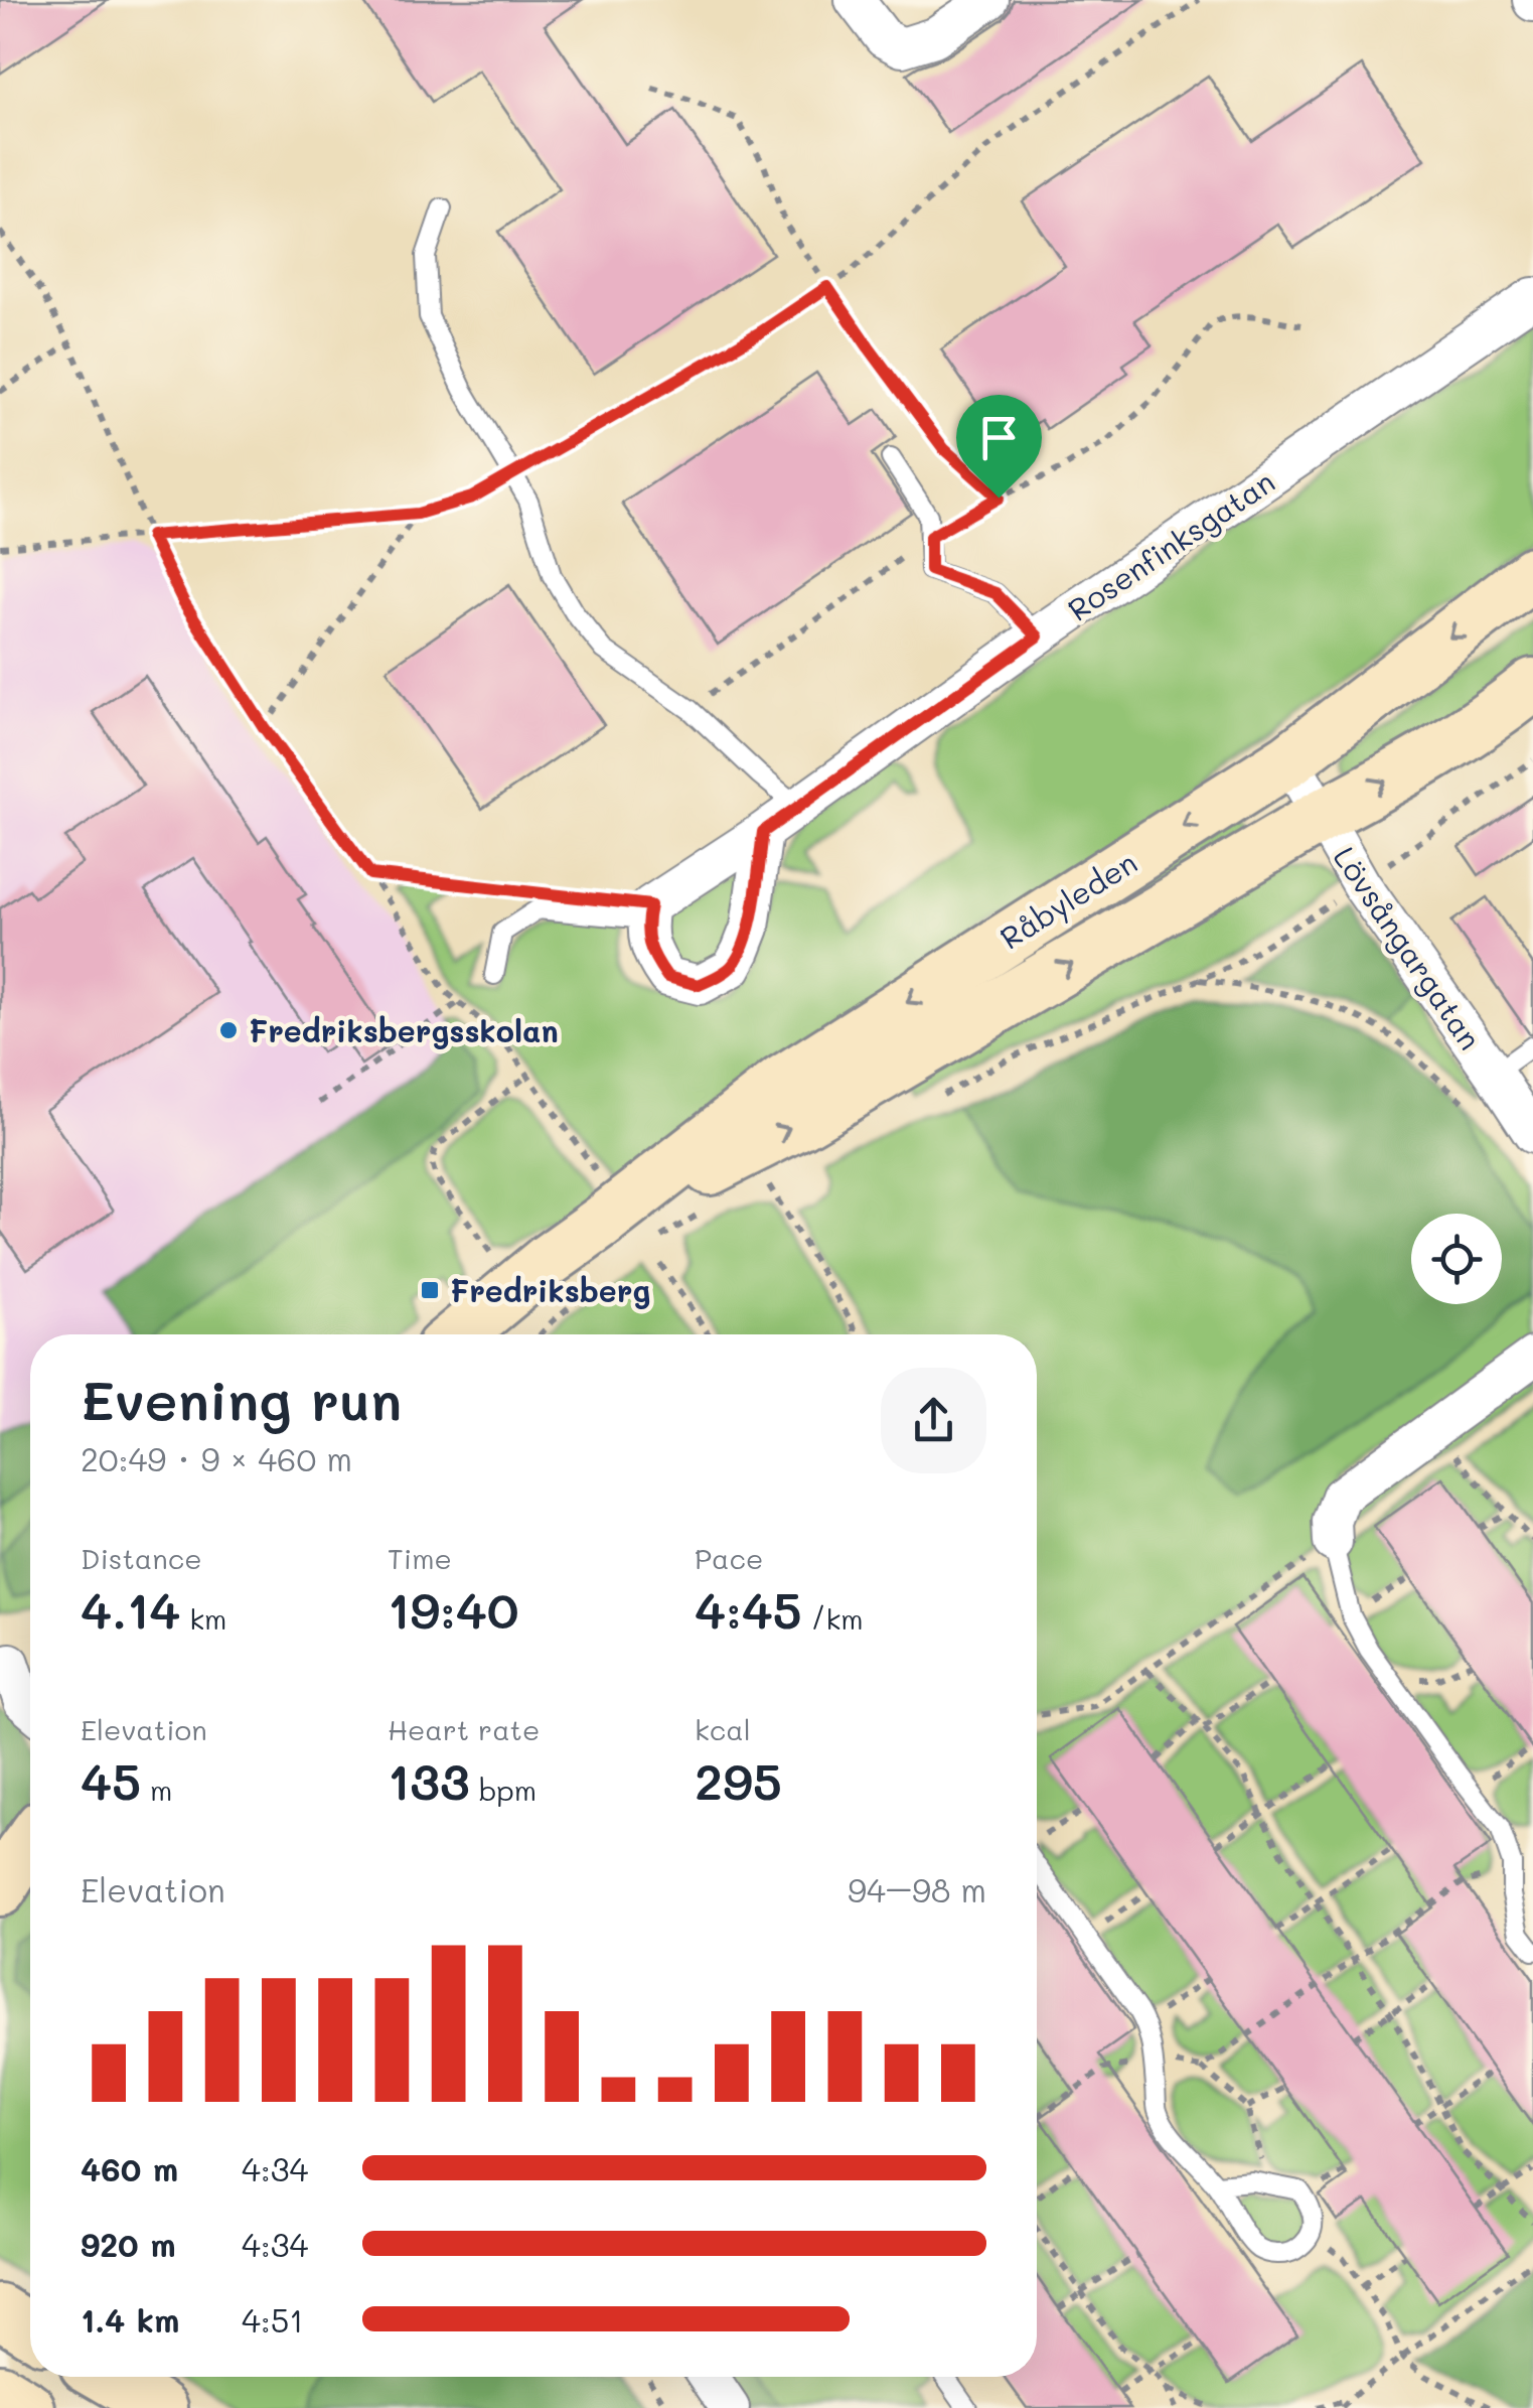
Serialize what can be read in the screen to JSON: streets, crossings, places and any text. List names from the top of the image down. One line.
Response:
{"streets":{"main road":["Råbyleden"],"street":["Rosenfinksgatan","Lövsångargatan"]},"crossings":[["Råbyleden","Lövsångargatan"]],"places":{"other":["Fredriksbergsskolan"],"transit":["Fredriksberg"]},"page":{"heading":["Evening run","20:49 · 9 × 460 m"],"stats":[["Distance","4.14 km"],["Time","19:40"],["Pace","4:45 /km"],["Elevation","45 m"],["Heart rate","133 bpm"],["kcal","295"]],"chart":["Elevation","94–98 m"],"list":[{"name":"460 m","note":"4:34"},{"name":"920 m","note":"4:34"},{"name":"1.4 km","note":"4:51"}]}}
